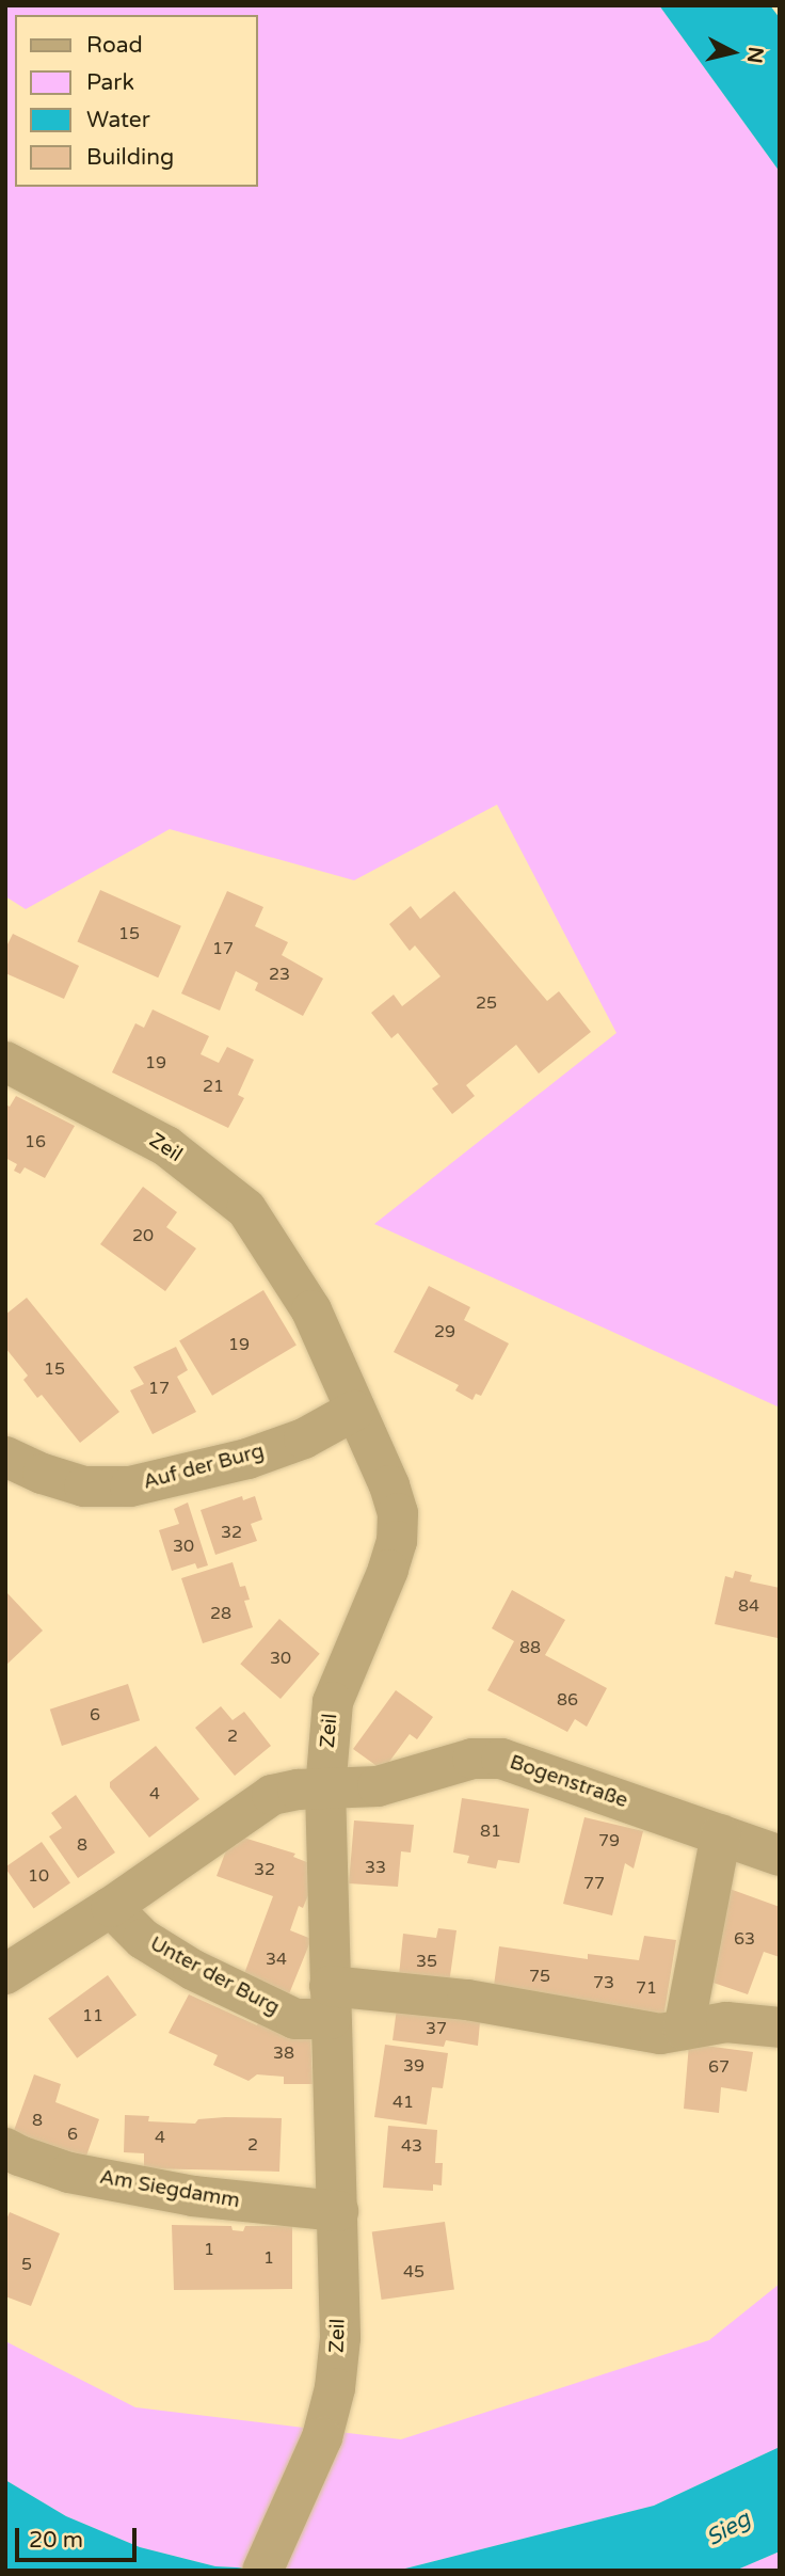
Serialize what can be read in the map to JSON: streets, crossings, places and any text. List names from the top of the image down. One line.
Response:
{"streets":{"street":["Zeil","Auf der Burg","Bogenstraße","Unter der Burg","Am Siegdamm"]},"crossings":[["Zeil","Auf der Burg"],["Zeil","Bogenstraße"],["Zeil","Unter der Burg"],["Zeil","Am Siegdamm"]],"water":["Sieg"],"house_numbers":["15","17","23","25","19","21","16","20","29","19","15","17","32","30","84","28","88","30","86","6","2","4","81","79","8","33","32","10","77","63","34","35","75","73","71","11","37","38","39","67","41","8","6","4","2","43","1","1","5","45"],"legend":["Road","Park","Water","Building"],"scale_bar":"20 m","north":"right"}
